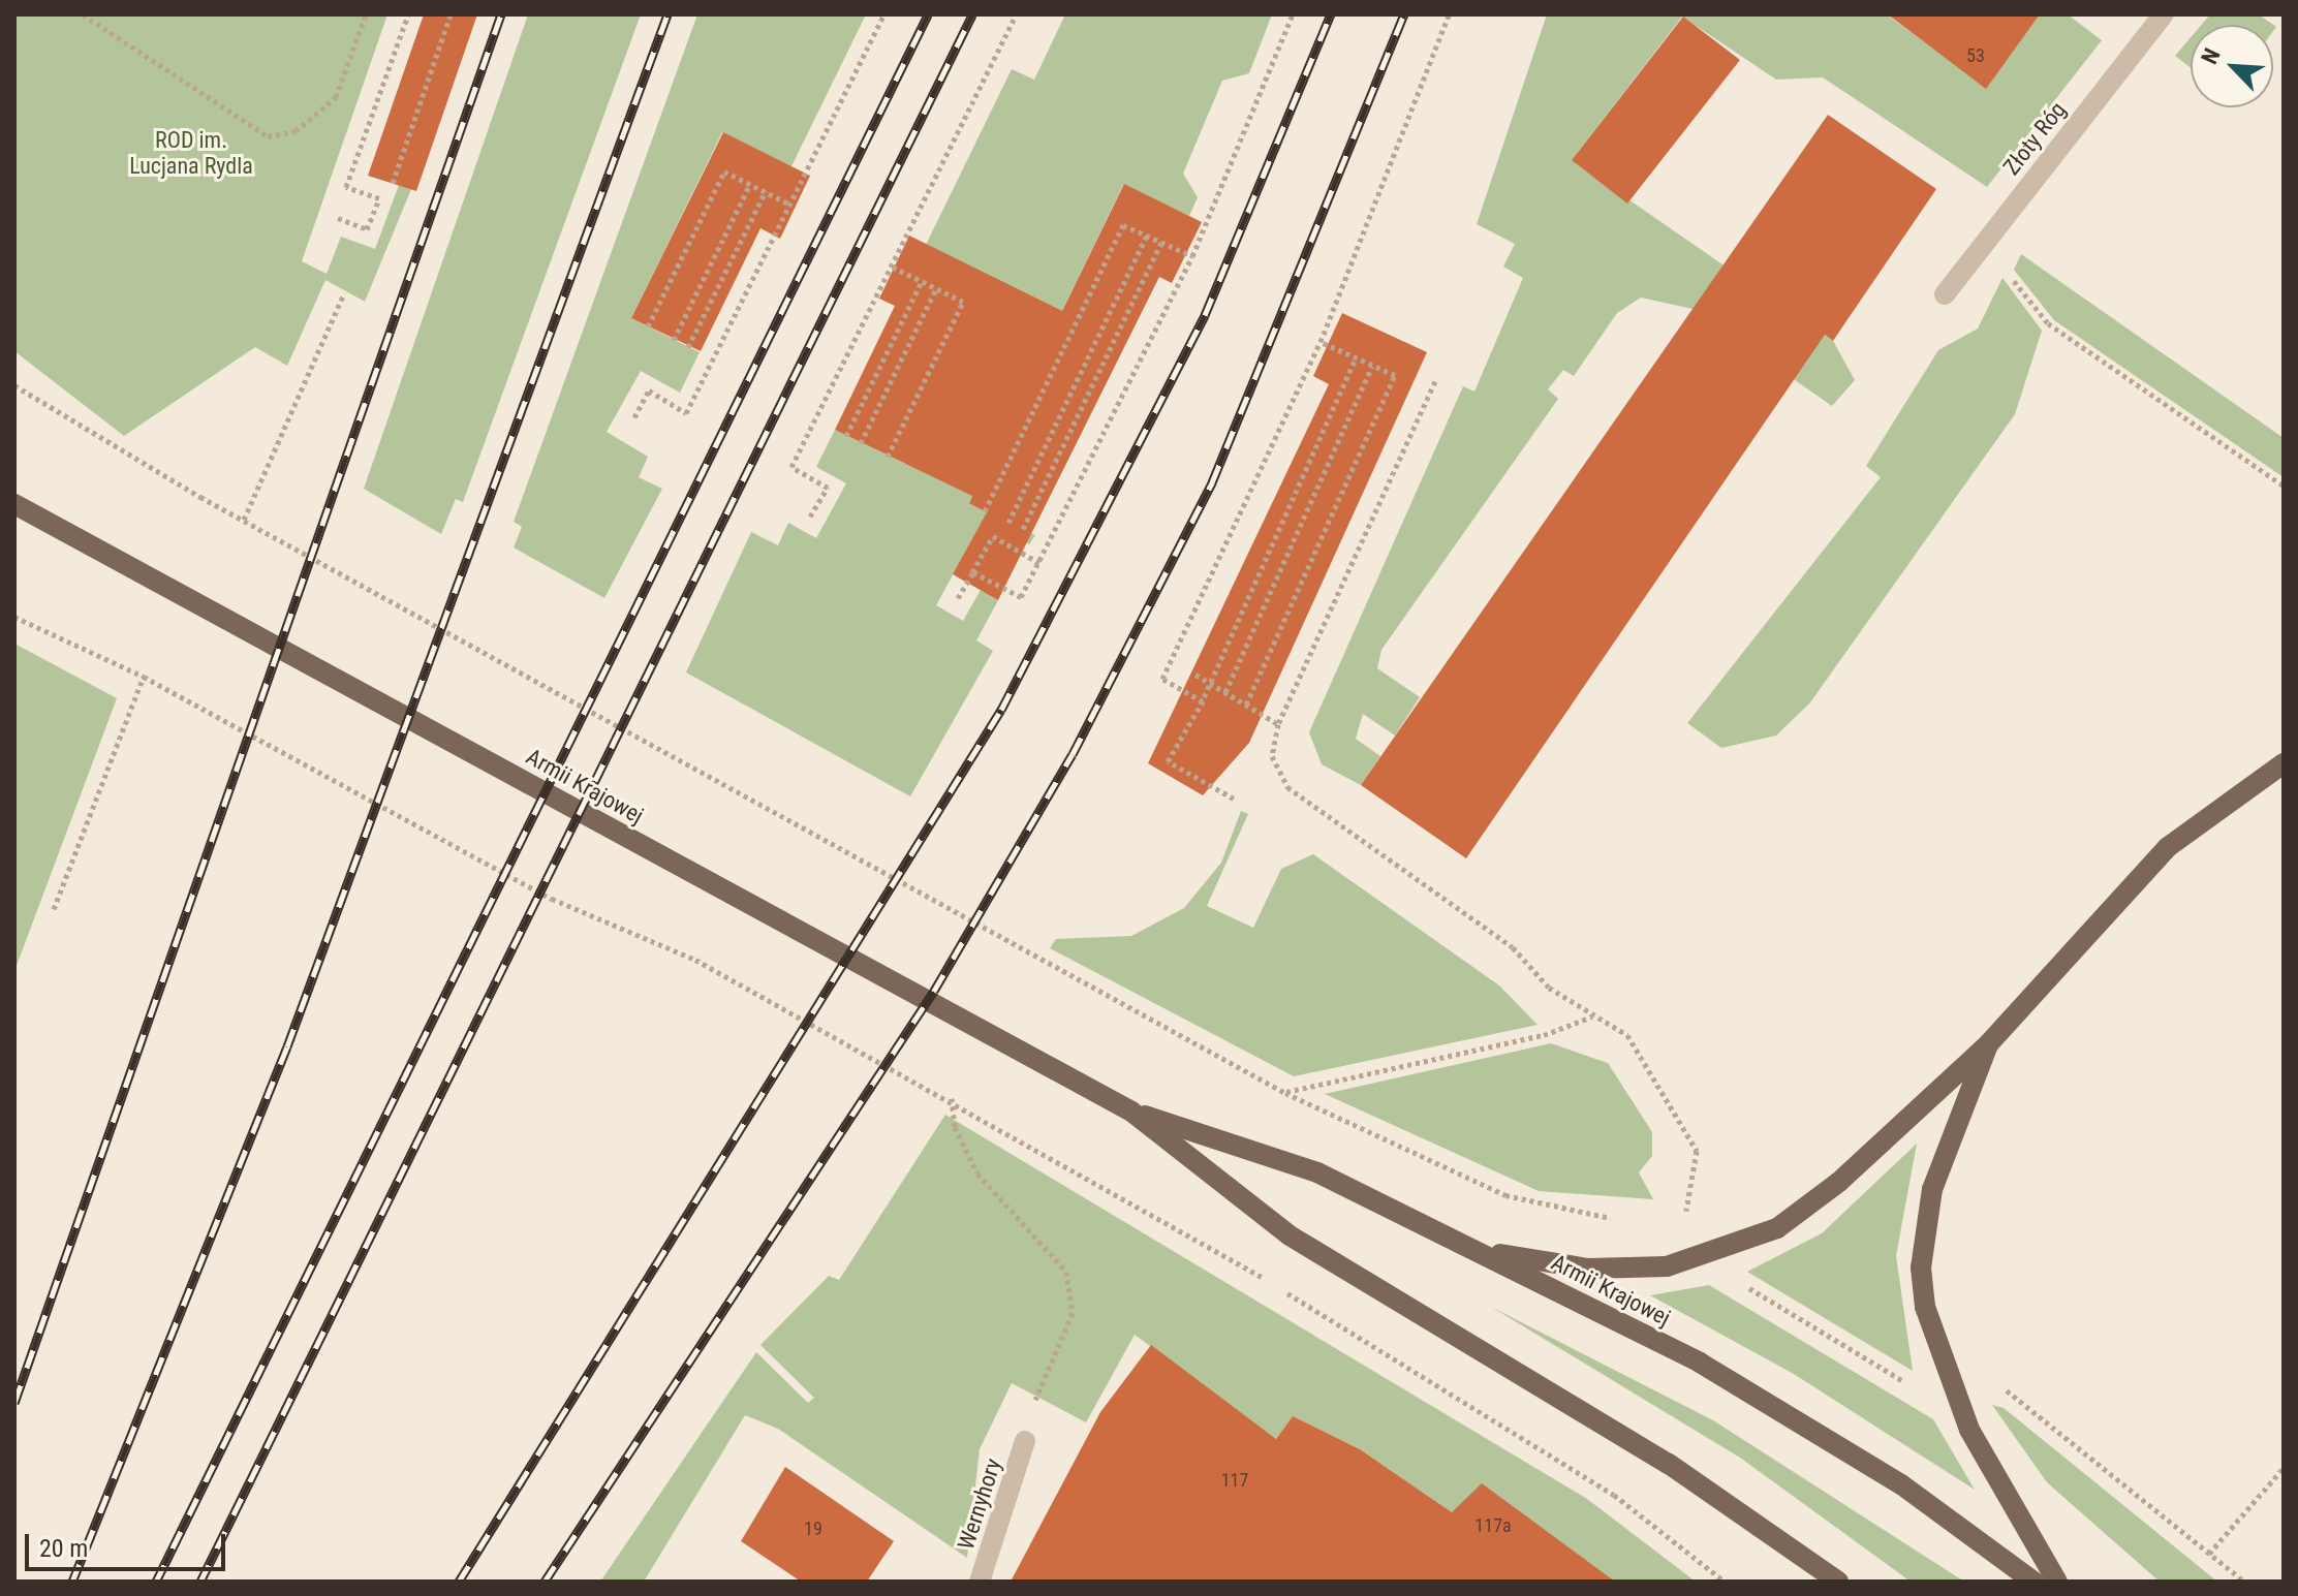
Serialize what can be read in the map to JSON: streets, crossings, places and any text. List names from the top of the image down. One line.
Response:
{"streets":{"main road":["Armii Krajowej"],"street":["Złoty Róg","Wernyhory"]},"parks":["ROD im. Lucjana Rydla"],"house_numbers":["53","117","117a","19"],"scale_bar":"20 m","north":"top left"}
